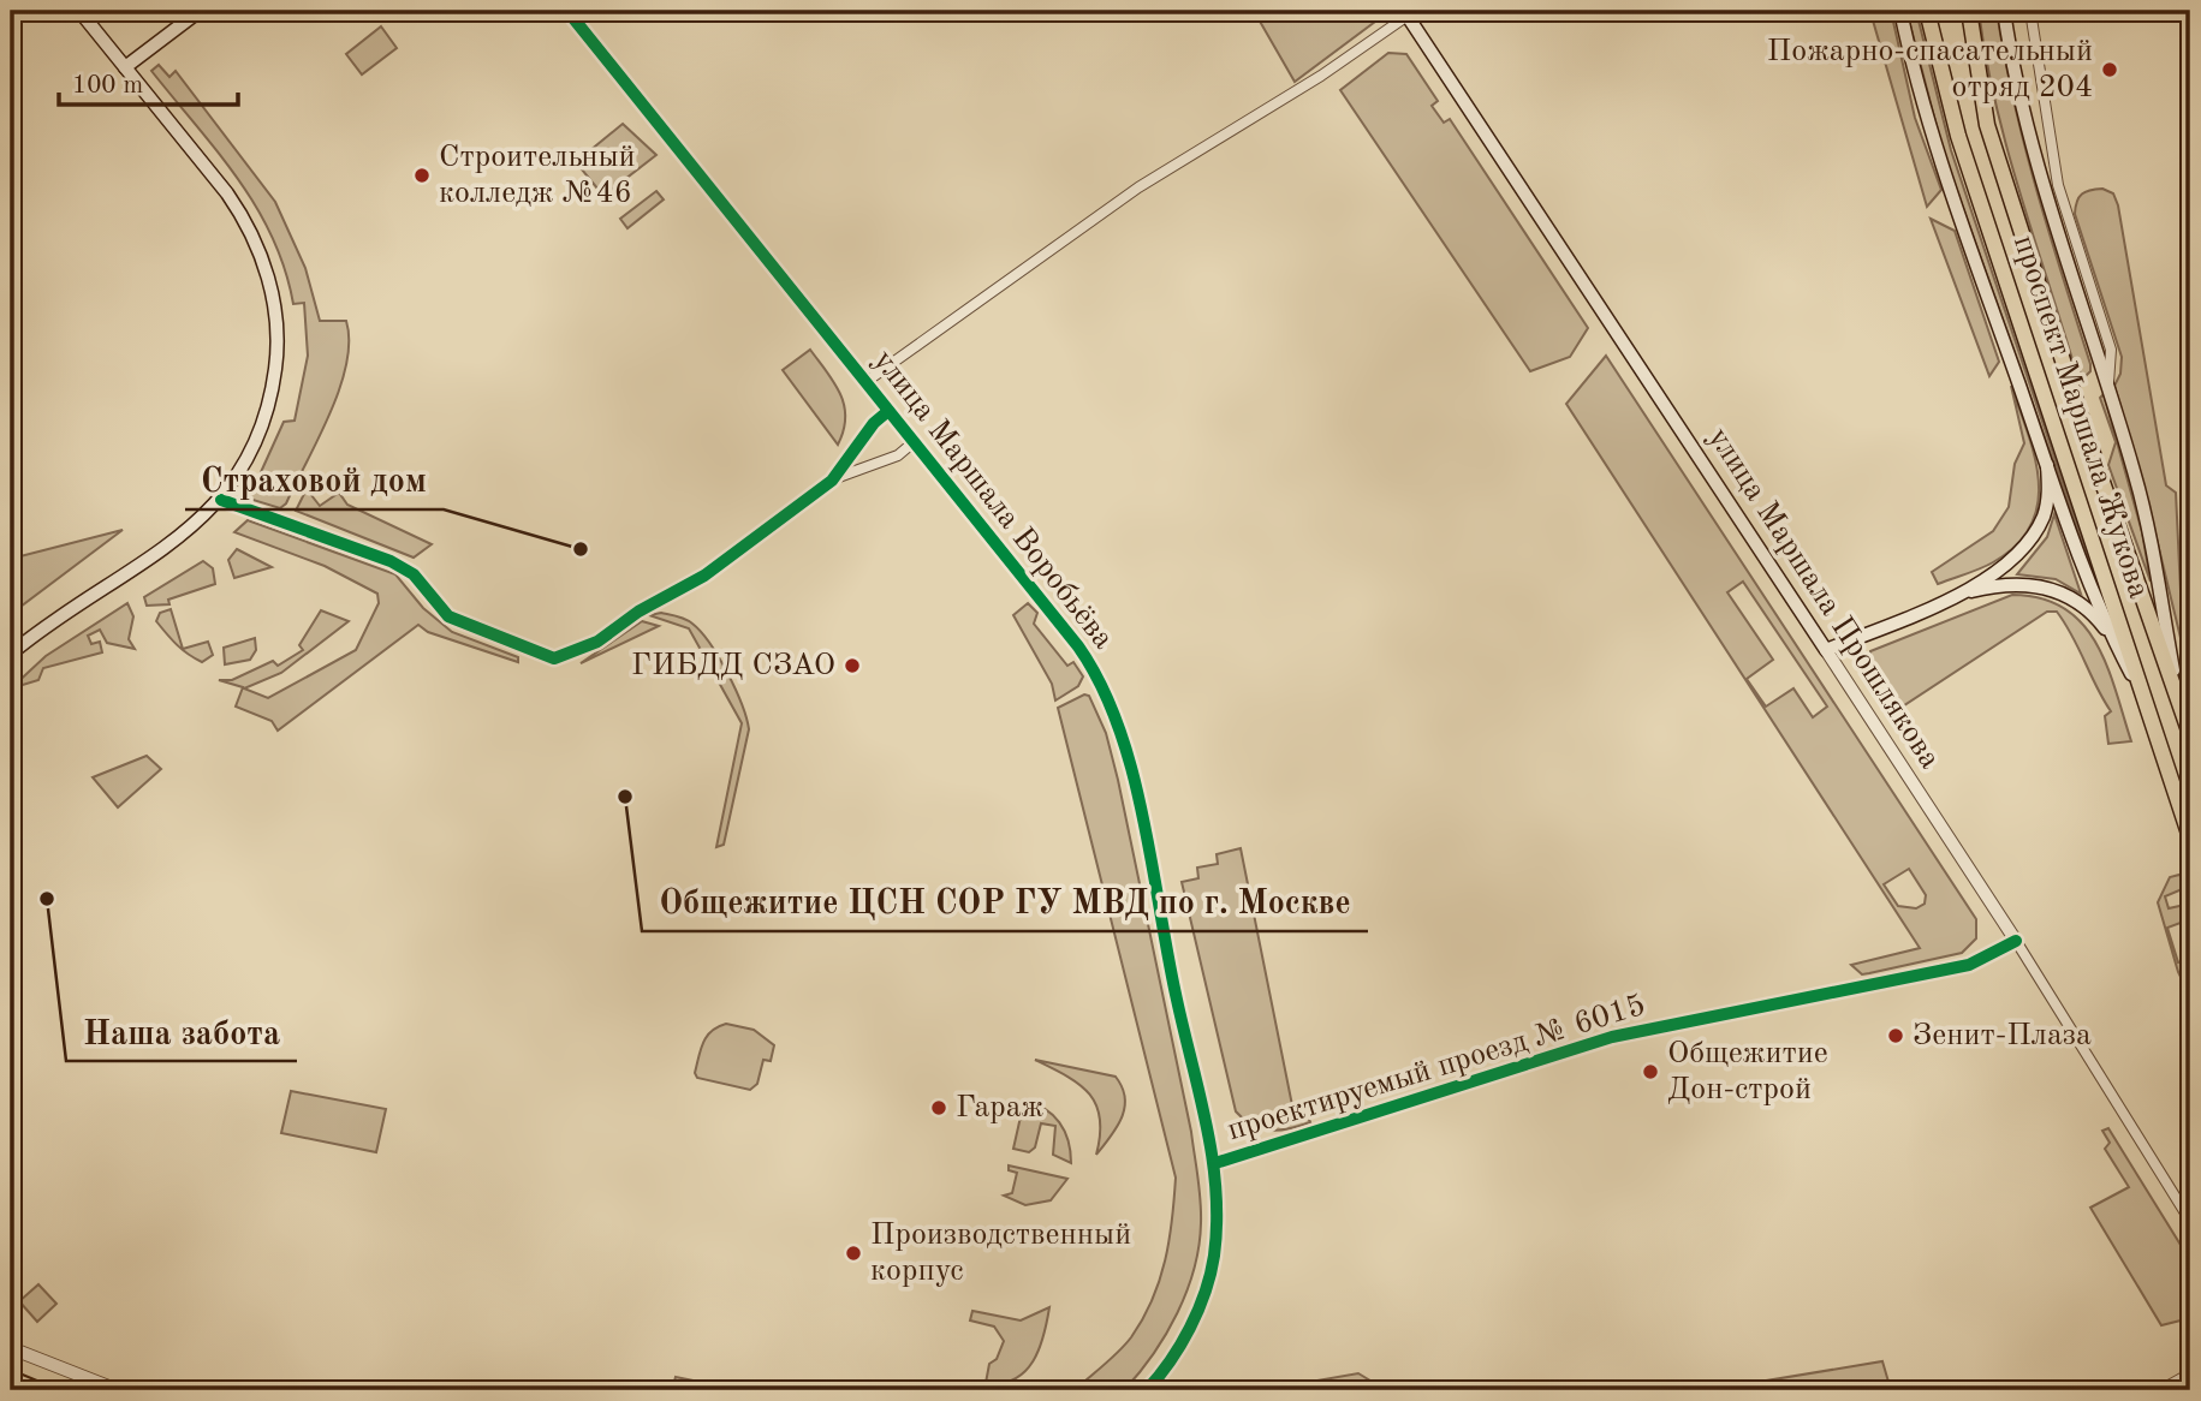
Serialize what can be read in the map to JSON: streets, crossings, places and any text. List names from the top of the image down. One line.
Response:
{"streets":{"main road":["проспект Маршала Жукова","улица Маршала Прошлякова"],"street":["улица Маршала Воробьёва","проектируемый проезд № 6015"]},"crossings":[["улица Маршала Воробьёва","проектируемый проезд № 6015"],["улица Маршала Прошлякова","проектируемый проезд № 6015"]],"places":["Пожарно-спасательный отряд 204","Строительный колледж №46","Страховой дом","ГИБДД СЗАО","Общежитие ЦСН СОР ГУ МВД по г. Москве","Наша забота","Зенит-Плаза","Общежитие Дон-строй","Гараж","Производственный корпус"],"scale_bar":"100 m"}
